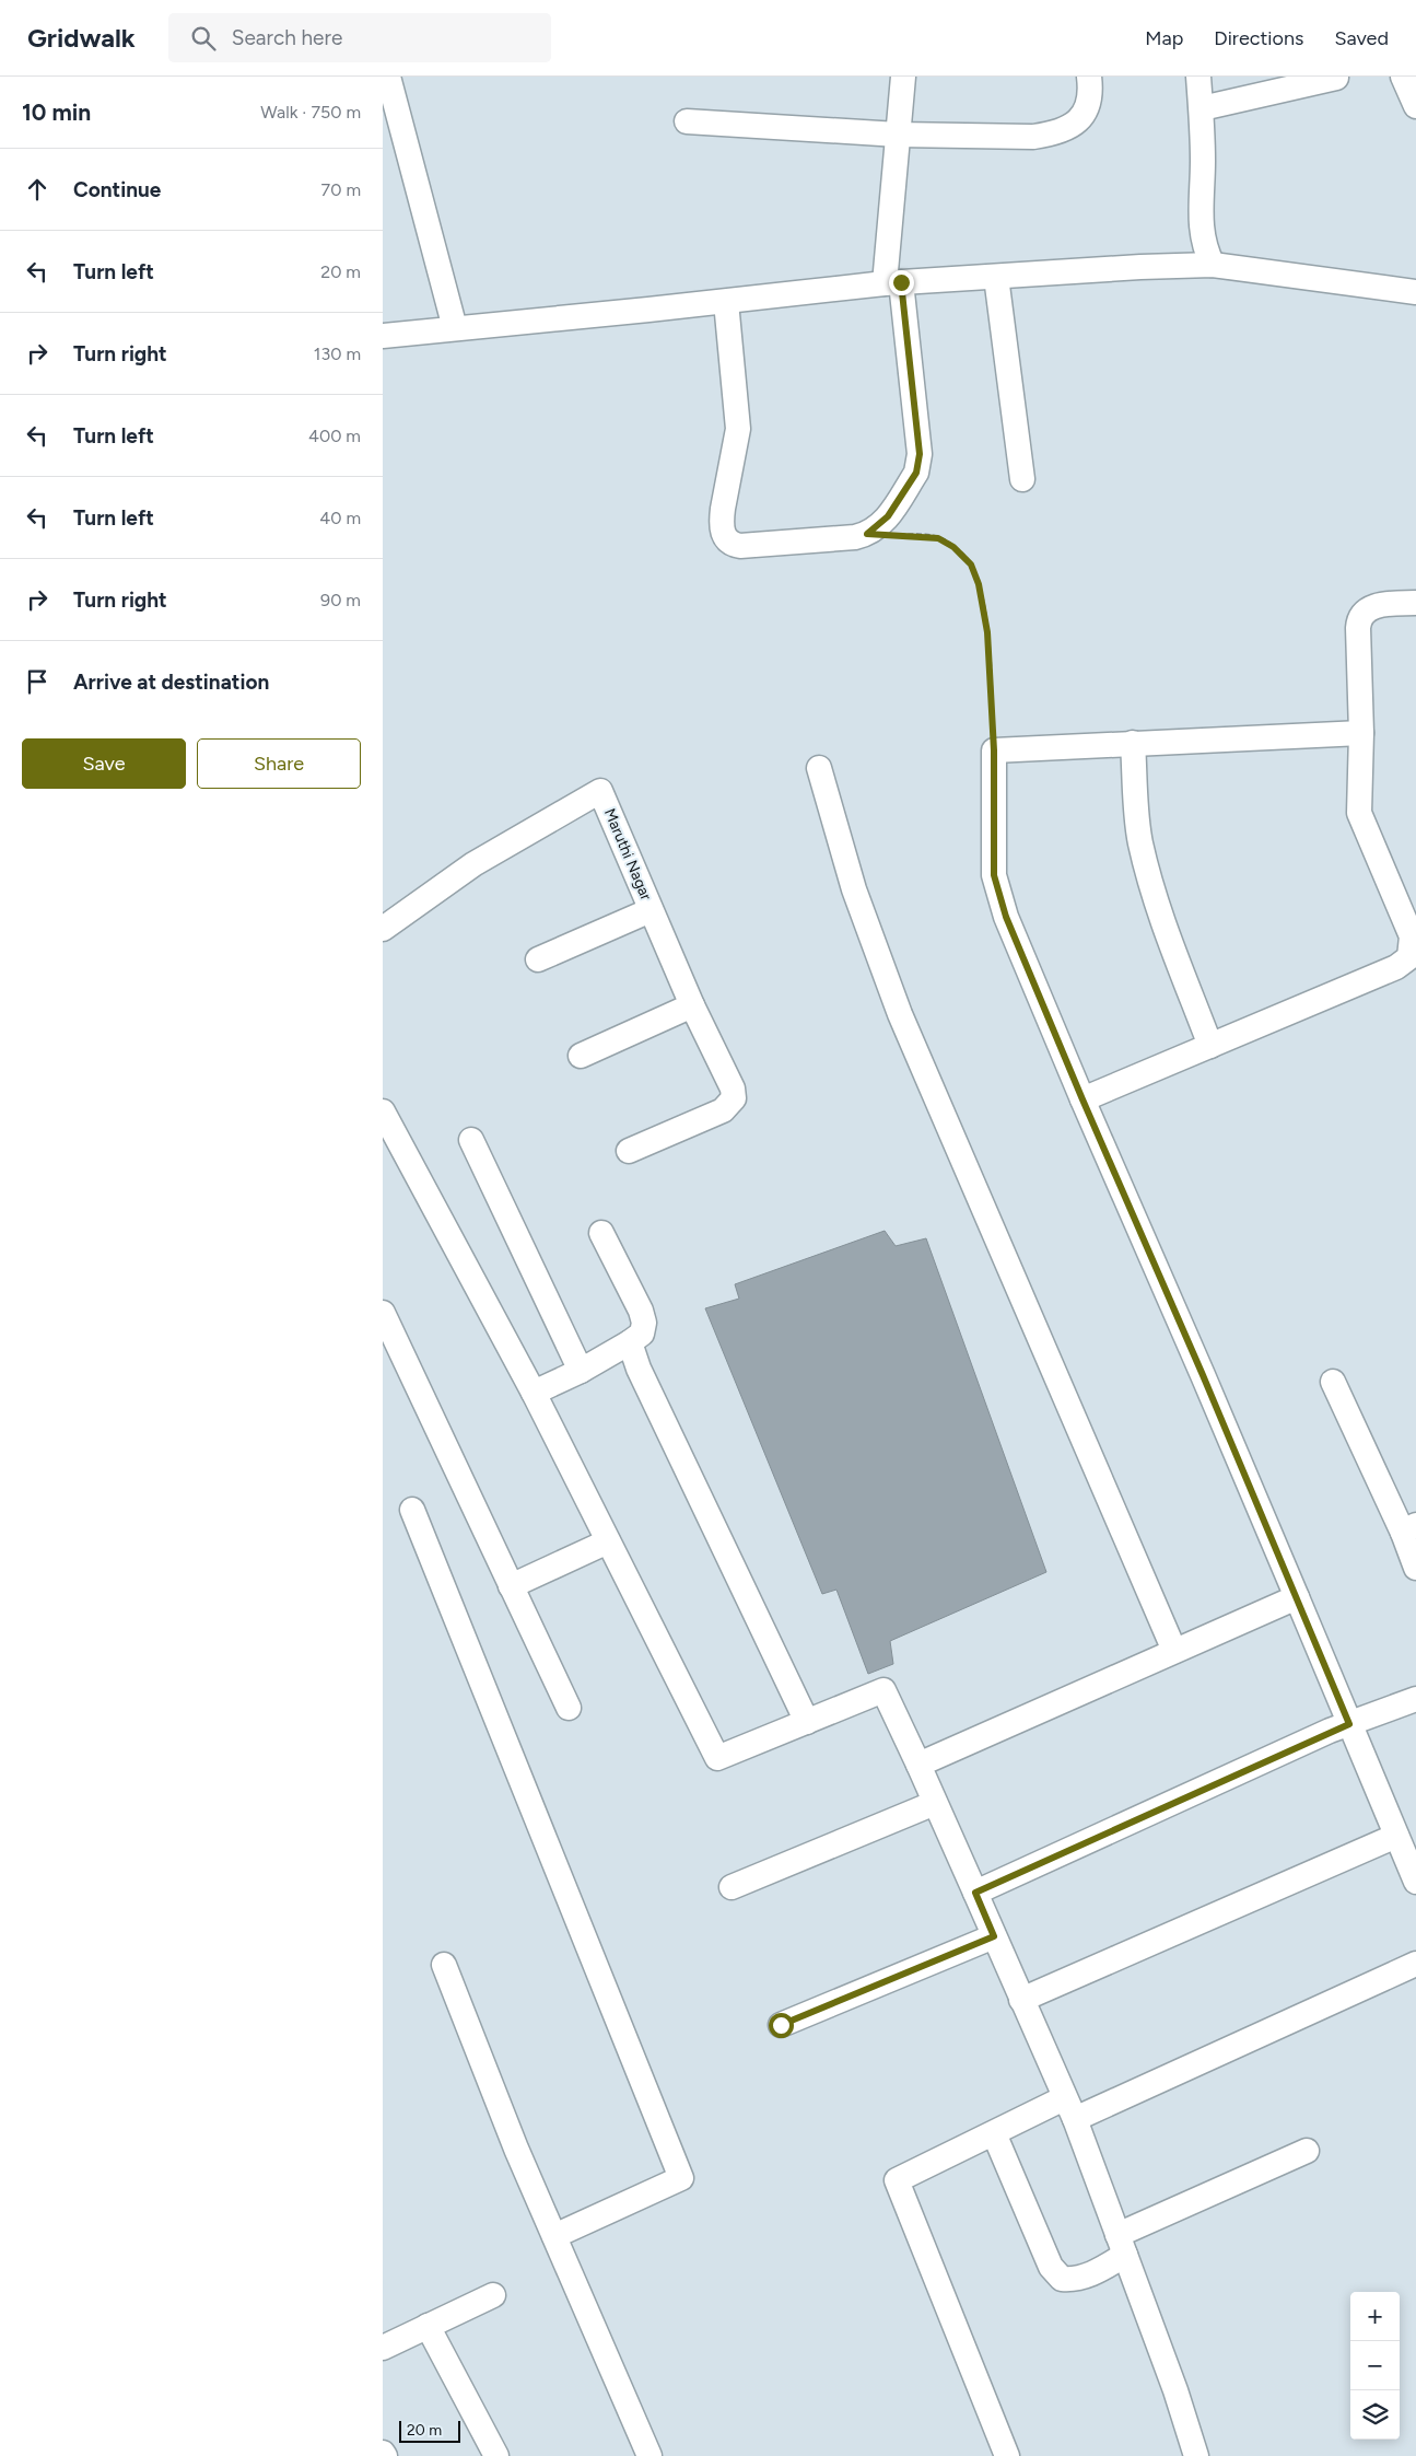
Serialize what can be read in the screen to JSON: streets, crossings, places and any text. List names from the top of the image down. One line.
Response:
{"streets":{"street":["Maruthi Nagar"]},"scale_bar":"20 m","page":{"header":"Gridwalk","search":"Search here","nav":["Map","Directions","Saved"],"heading":["10 min","Walk · 750 m"],"list":[["Continue","70 m"],["Turn left","20 m"],["Turn right","130 m"],["Turn left","400 m"],["Turn left","40 m"],["Turn right","90 m"],"Arrive at destination"],"buttons":["Save","Share"],"map_buttons":["+","−"],"scale":"20 m"}}
